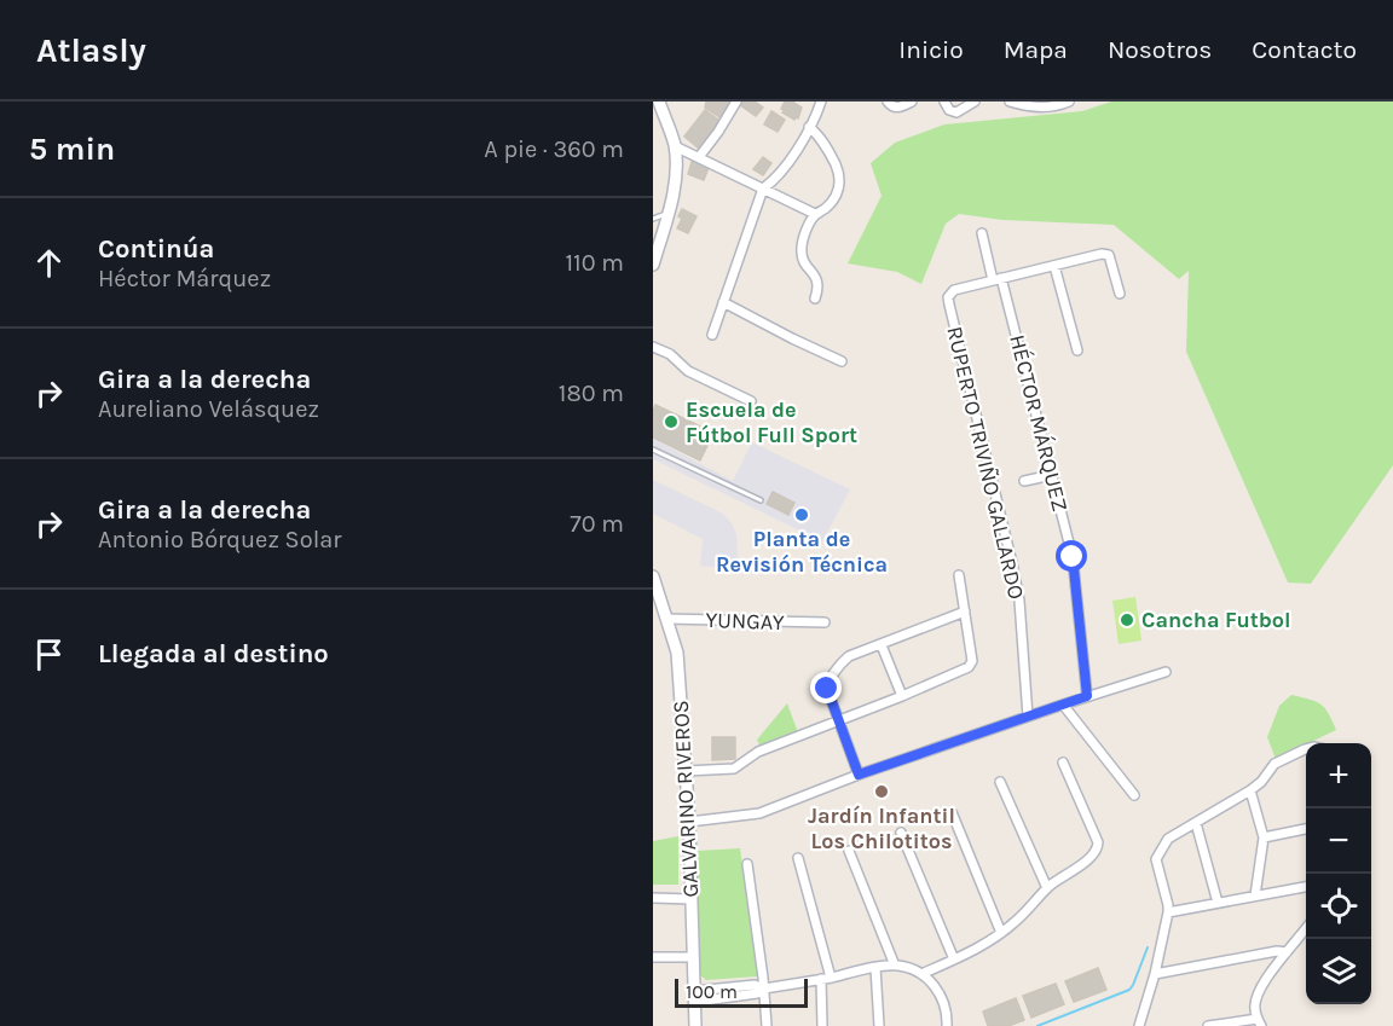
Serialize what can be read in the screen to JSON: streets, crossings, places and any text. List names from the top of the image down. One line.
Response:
{"streets":{"street":["HÉCTOR MÁRQUEZ","RUPERTO TRIVIÑO GALLARDO","YUNGAY","GALVARINO RIVEROS"]},"crossings":[["HÉCTOR MÁRQUEZ","RUPERTO TRIVIÑO GALLARDO"],["YUNGAY","GALVARINO RIVEROS"]],"places":["Escuela de Fútbol Full Sport","Planta de Revisión Técnica","Cancha Futbol","Jardín Infantil Los Chilotitos"],"scale_bar":"100 m","page":{"header":"Atlasly","nav":["Inicio","Mapa","Nosotros","Contacto"],"heading":["5 min","A pie · 360 m"],"list":[["Continúa","Héctor Márquez","110 m"],["Gira a la derecha","Aureliano Velásquez","180 m"],["Gira a la derecha","Antonio Bórquez Solar","70 m"],"Llegada al destino"],"map_buttons":["+","−"],"scale":"100 m"}}
